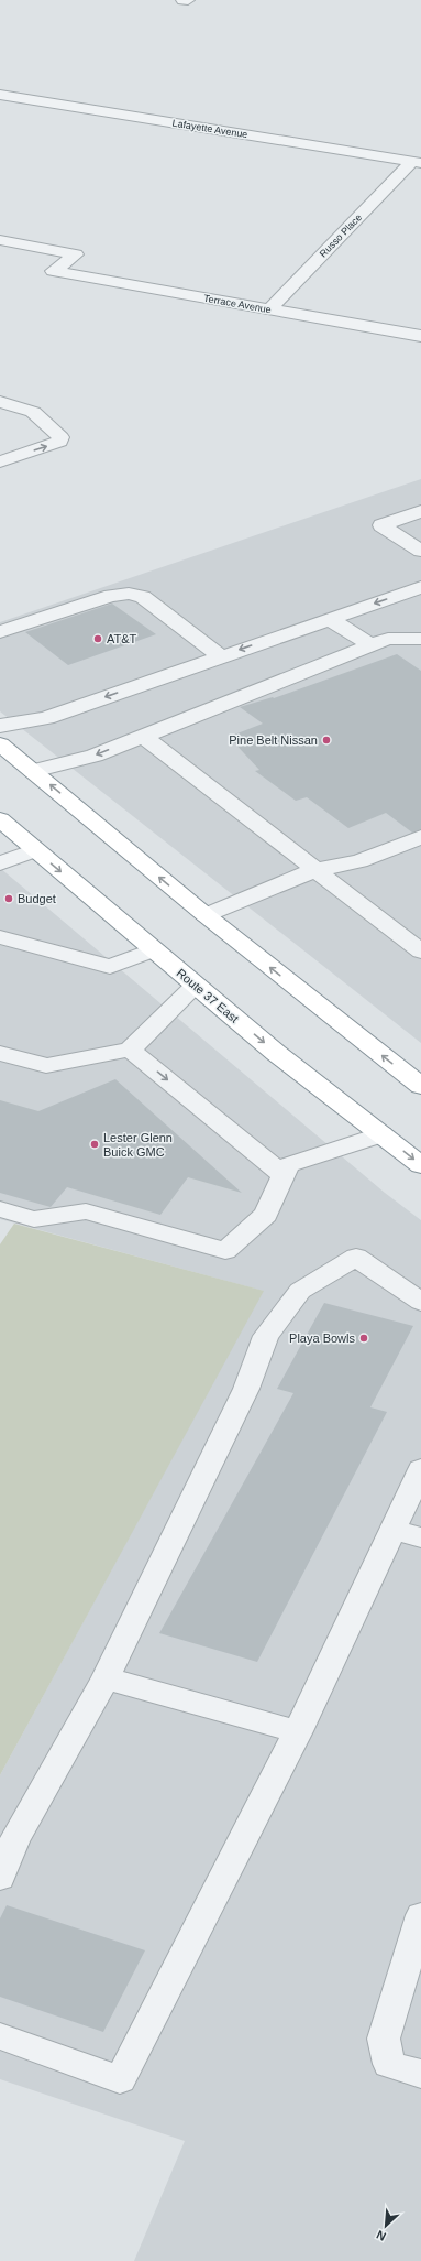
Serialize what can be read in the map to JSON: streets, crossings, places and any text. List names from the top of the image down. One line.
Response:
{"streets":{"highway":["Route 37 East"],"street":["Lafayette Avenue","Russo Place","Terrace Avenue"]},"crossings":[["Lafayette Avenue","Russo Place"],["Russo Place","Terrace Avenue"]],"places":["AT&T","Pine Belt Nissan","Budget","Lester Glenn Buick GMC","Playa Bowls"],"north":"bottom left"}
